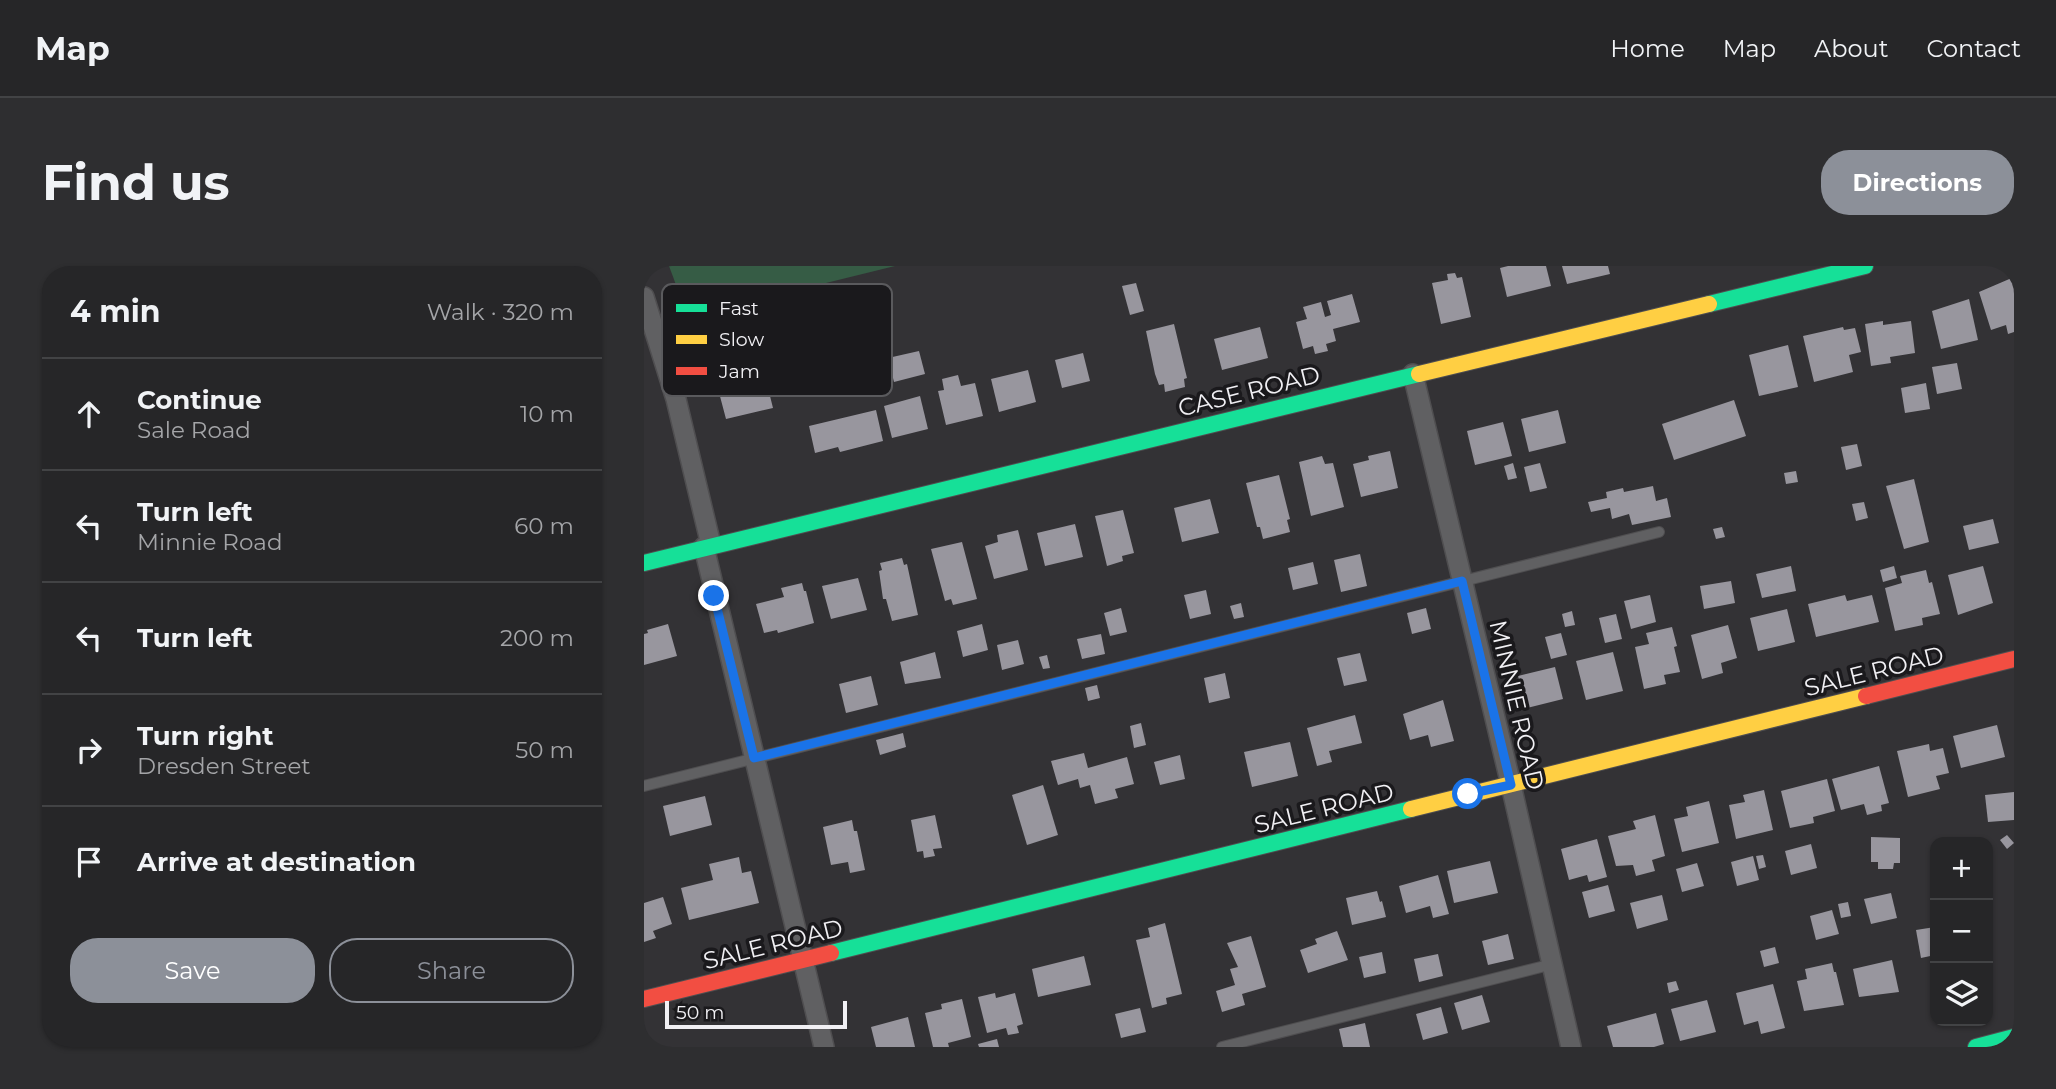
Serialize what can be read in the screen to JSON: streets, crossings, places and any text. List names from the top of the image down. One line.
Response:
{"streets":{"street":["CASE ROAD","SALE ROAD","MINNIE ROAD"]},"crossings":[["CASE ROAD","MINNIE ROAD"],["SALE ROAD","MINNIE ROAD"]],"legend":["Fast","Slow","Jam"],"scale_bar":"50 m","page":{"header":"Map","nav":["Home","Map","About","Contact"],"buttons":["Directions",["Save","Share"]],"title":"Find us","heading":["4 min","Walk · 320 m"],"list":[["Continue","Sale Road","10 m"],["Turn left","Minnie Road","60 m"],["Turn left","200 m"],["Turn right","Dresden Street","50 m"],"Arrive at destination"],"map_buttons":["+","−"],"scale":"50 m"}}
